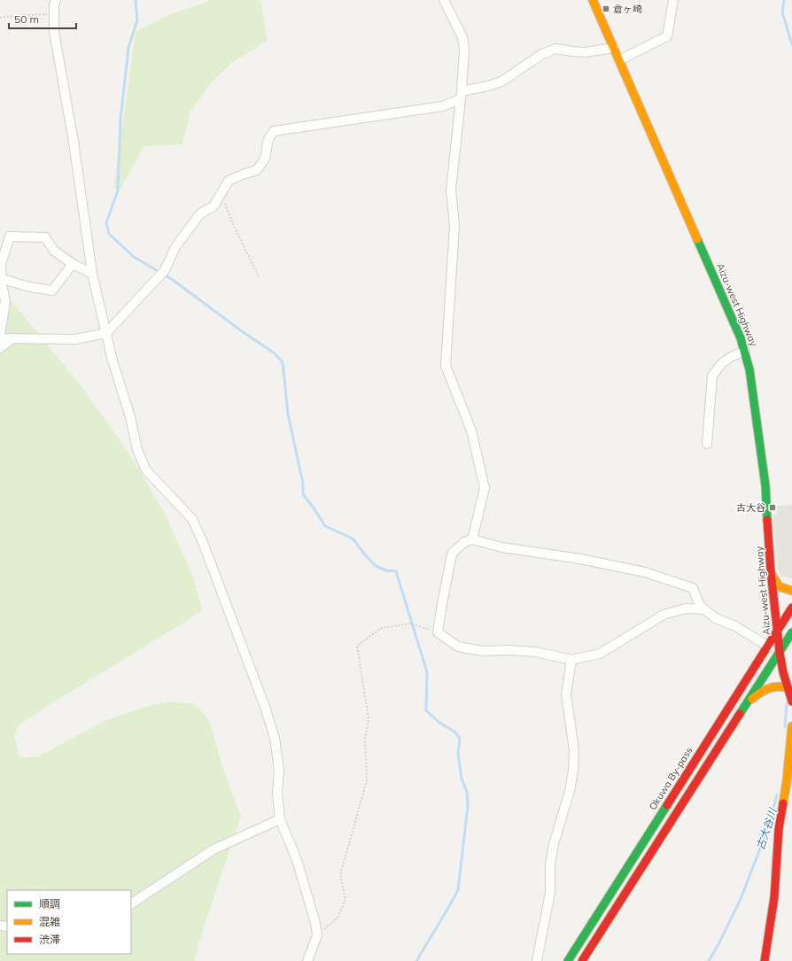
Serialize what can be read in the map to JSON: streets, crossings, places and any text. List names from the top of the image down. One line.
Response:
{"streets":{"highway":["Aizu-west Highway","Okuwa By-pass"]},"crossings":[["Aizu-west Highway","Okuwa By-pass"]],"water":["古大谷川"],"places":{"transit":["倉ヶ崎","古大谷"]},"legend":["順調","混雑","渋滞"],"scale_bar":"50 m"}
